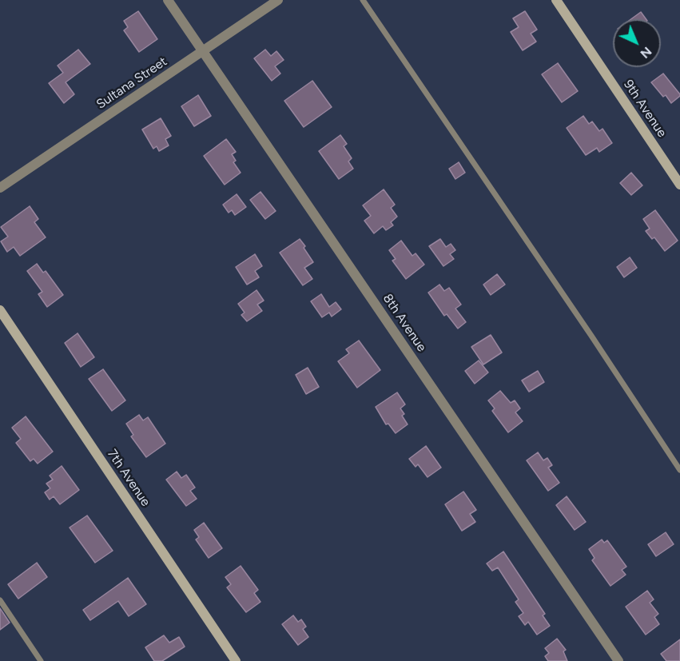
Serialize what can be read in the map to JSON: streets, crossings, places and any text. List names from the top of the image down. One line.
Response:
{"streets":{"street":["Sultana Street","9th Avenue","8th Avenue","7th Avenue"]},"crossings":[["Sultana Street","8th Avenue"]],"north":"bottom right"}
